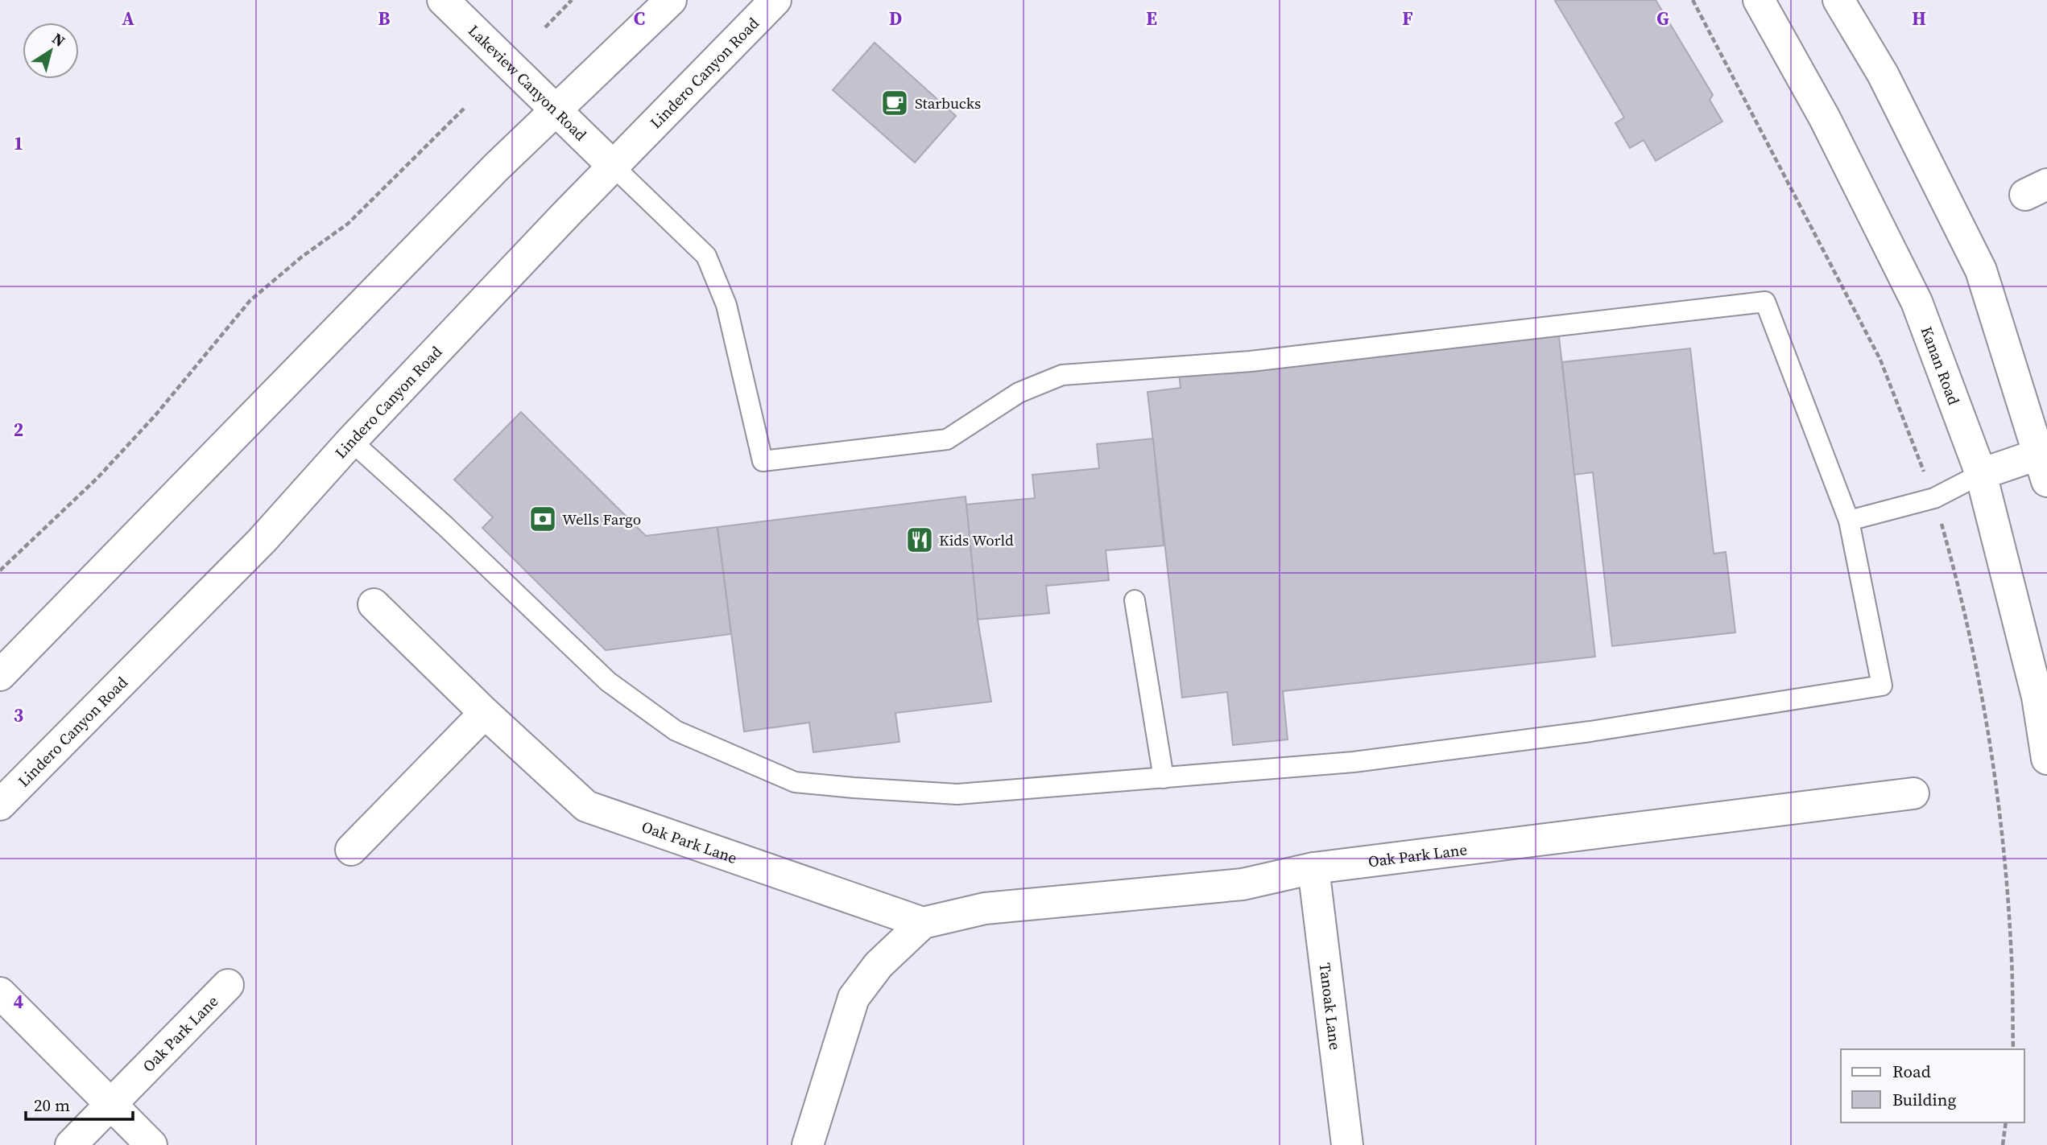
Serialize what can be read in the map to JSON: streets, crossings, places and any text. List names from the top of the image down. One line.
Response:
{"streets":{"main road":["Lindero Canyon Road","Lakeview Canyon Road","Kanan Road","Oak Park Lane","Tanoak Lane"]},"crossings":[["Lindero Canyon Road","Lakeview Canyon Road"],["Oak Park Lane","Tanoak Lane"]],"places":{"cafe":["Starbucks"],"bank":["Wells Fargo"],"restaurant":["Kids World"]},"legend":["Road","Building"],"scale_bar":"20 m","north":"top right","grid":{"columns":["A","B","C","D","E","F","G","H"],"rows":["1","2","3","4"]}}
